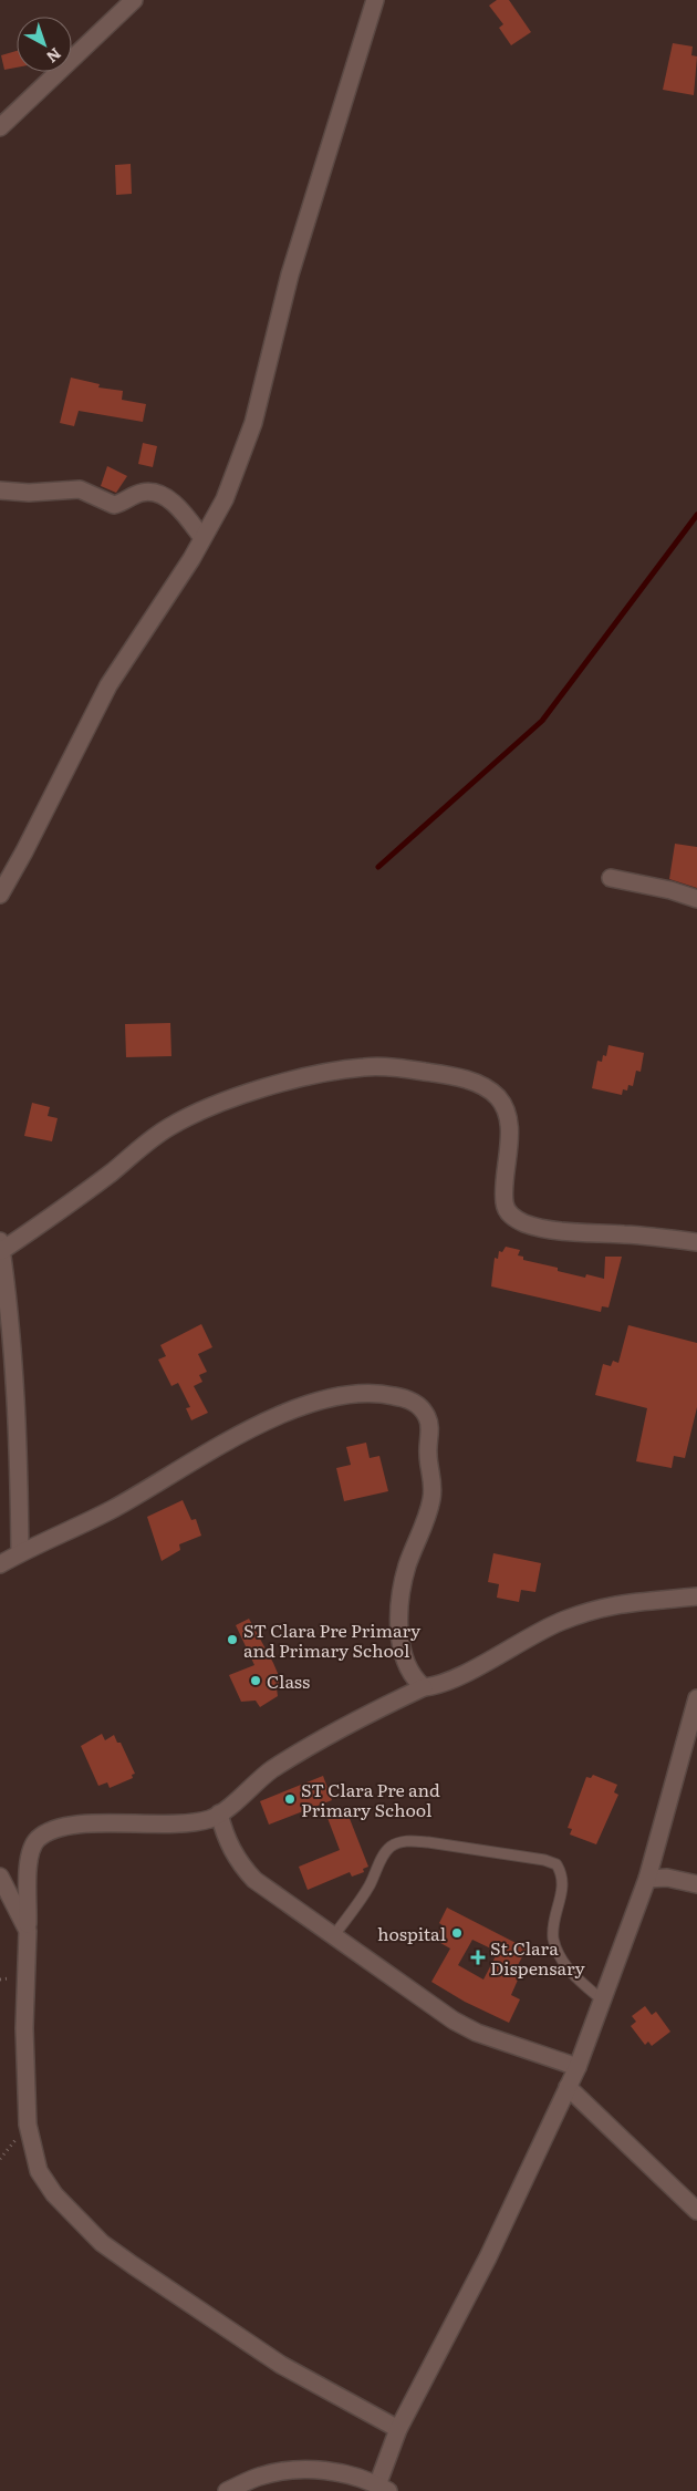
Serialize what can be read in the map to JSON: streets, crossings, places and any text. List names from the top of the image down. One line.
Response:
{"places":{"other":["ST Clara Pre Primary and Primary School","Class","ST Clara Pre and Primary School","hospital"],"health":["St.Clara Dispensary"]},"north":"bottom right"}
